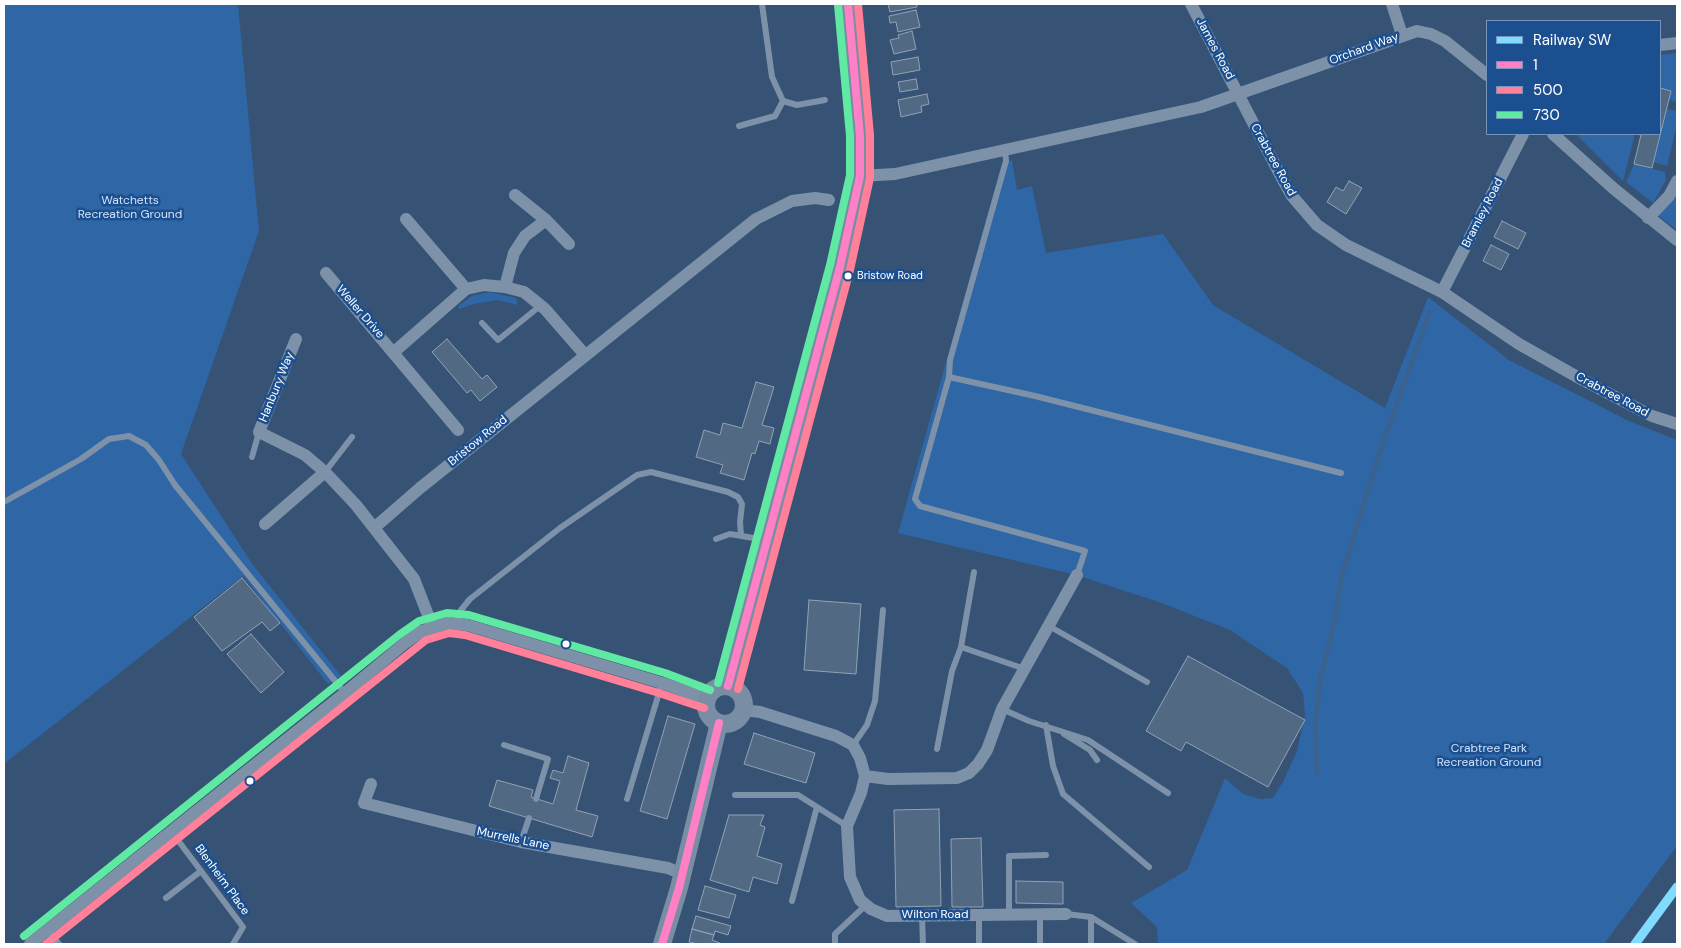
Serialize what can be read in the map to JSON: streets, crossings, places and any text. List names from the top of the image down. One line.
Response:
{"streets":{"street":["James Road","Orchard Way","Crabtree Road","Bramley Road","Weller Drive","Hanbury Way","Bristow Road","Murrells Lane","Wilton Road"],"lane":["Blenheim Place"]},"crossings":[["James Road","Orchard Way"],["James Road","Crabtree Road"],["Orchard Way","Crabtree Road"],["Crabtree Road","Bramley Road"],["Hanbury Way","Bristow Road"]],"parks":["Watchetts Recreation Ground","Crabtree Park Recreation Ground"],"places":["Bristow Road"],"lines":["transit line 1","transit line 500","transit line 730","rail line SW"],"legend":["Railway SW","1","500","730"]}
